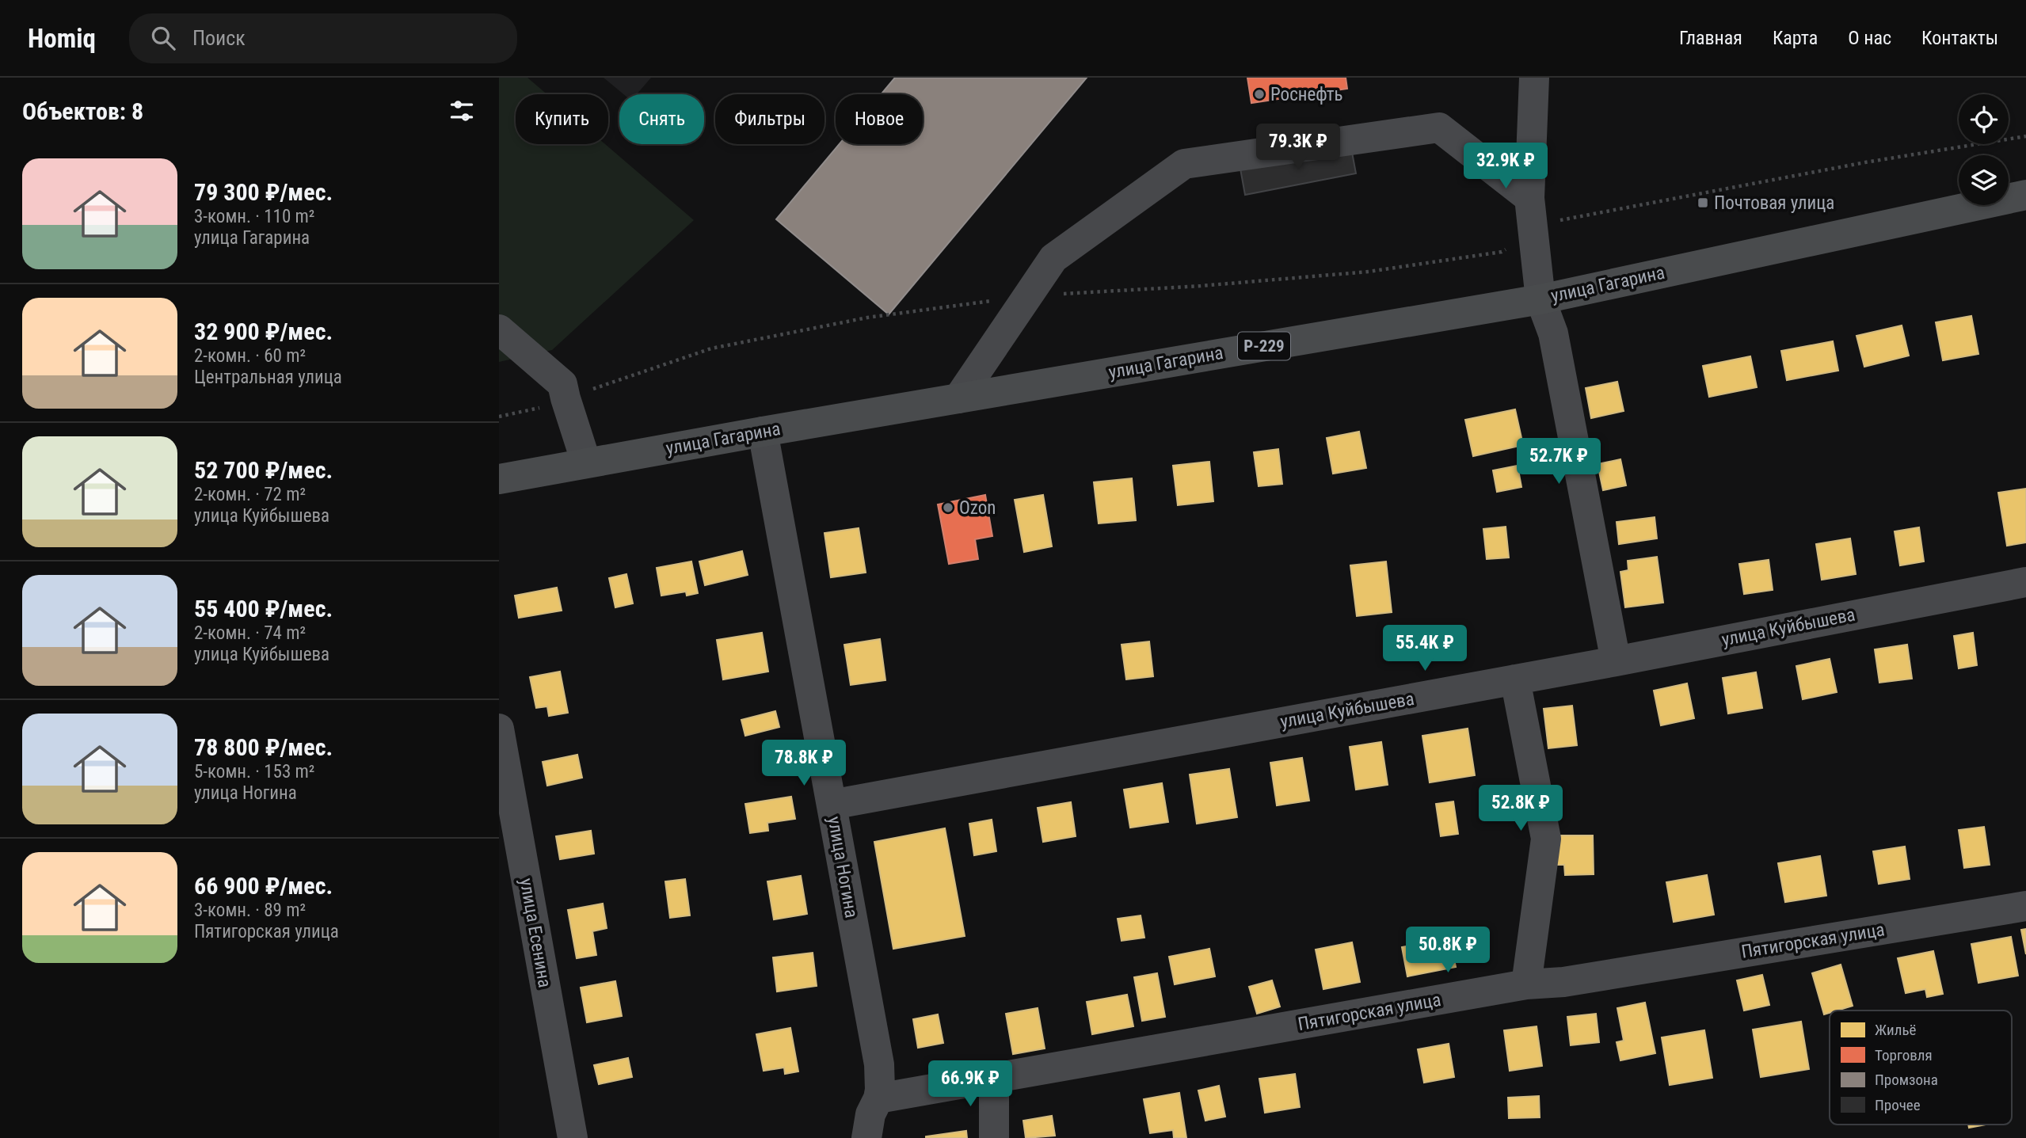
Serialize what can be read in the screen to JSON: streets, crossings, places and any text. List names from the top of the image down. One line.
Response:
{"streets":{"main road":["улица Гагарина","Р-229"],"street":["улица Куйбышева","улица Ногина","улица Есенина","Пятигорская улица"]},"crossings":[["улица Гагарина","улица Ногина"],["улица Куйбышева","улица Ногина"],["улица Ногина","Пятигорская улица"]],"places":{"other":["Роснефть","Ozon"],"transit":["Почтовая улица"]},"legend":["Жильё","Торговля","Промзона","Прочее"],"page":{"header":"Homiq","search":"Поиск","nav":["Главная","Карта","О нас","Контакты"],"heading":"Объектов: 8","chip":["Купить","Снять","Фильтры","Новое"],"price":["79.3K ₽","32.9K ₽","52.7K ₽","55.4K ₽","78.8K ₽","52.8K ₽","50.8K ₽","66.9K ₽"],"list":[{"name":"79 300 ₽/мес.","note":"3-комн. · 110 m² · улица Гагарина"},{"name":"32 900 ₽/мес.","note":"2-комн. · 60 m² · Центральная улица"},{"name":"52 700 ₽/мес.","note":"2-комн. · 72 m² · улица Куйбышева"},{"name":"55 400 ₽/мес.","note":"2-комн. · 74 m² · улица Куйбышева"},{"name":"78 800 ₽/мес.","note":"5-комн. · 153 m² · улица Ногина"},{"name":"66 900 ₽/мес.","note":"3-комн. · 89 m² · Пятигорская улица"}]}}
